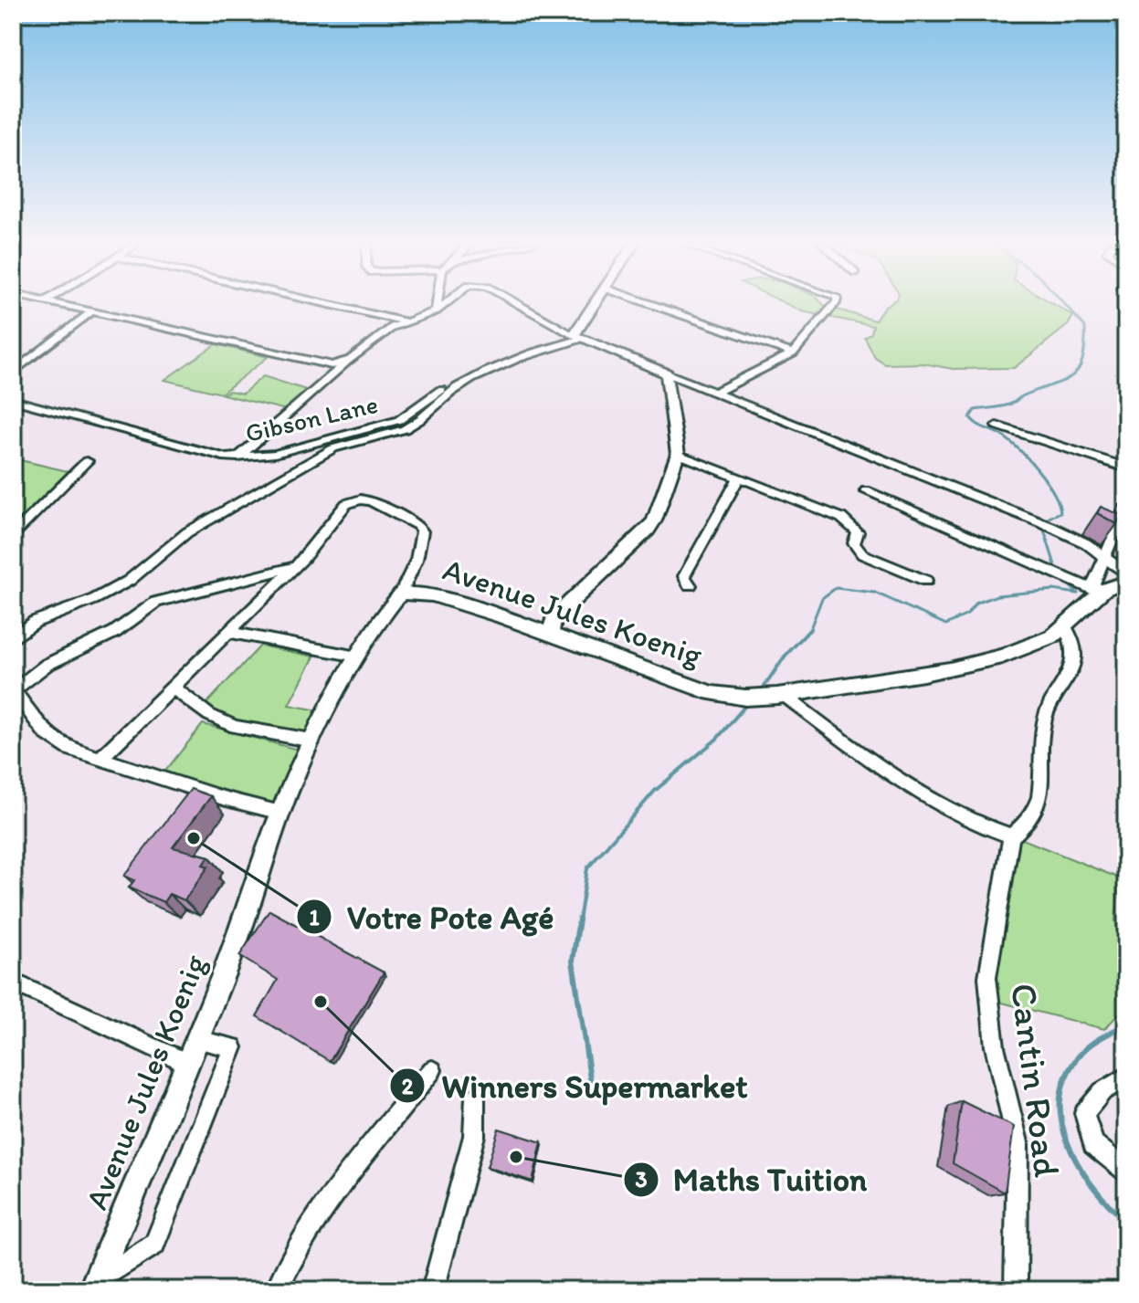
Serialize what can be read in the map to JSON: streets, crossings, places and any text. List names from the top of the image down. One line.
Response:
{"streets":{"street":["Gibson Lane","Avenue Jules Koenig","Cantin Road"]},"places":["Votre Pote Agé","Winners Supermarket","Maths Tuition"]}
